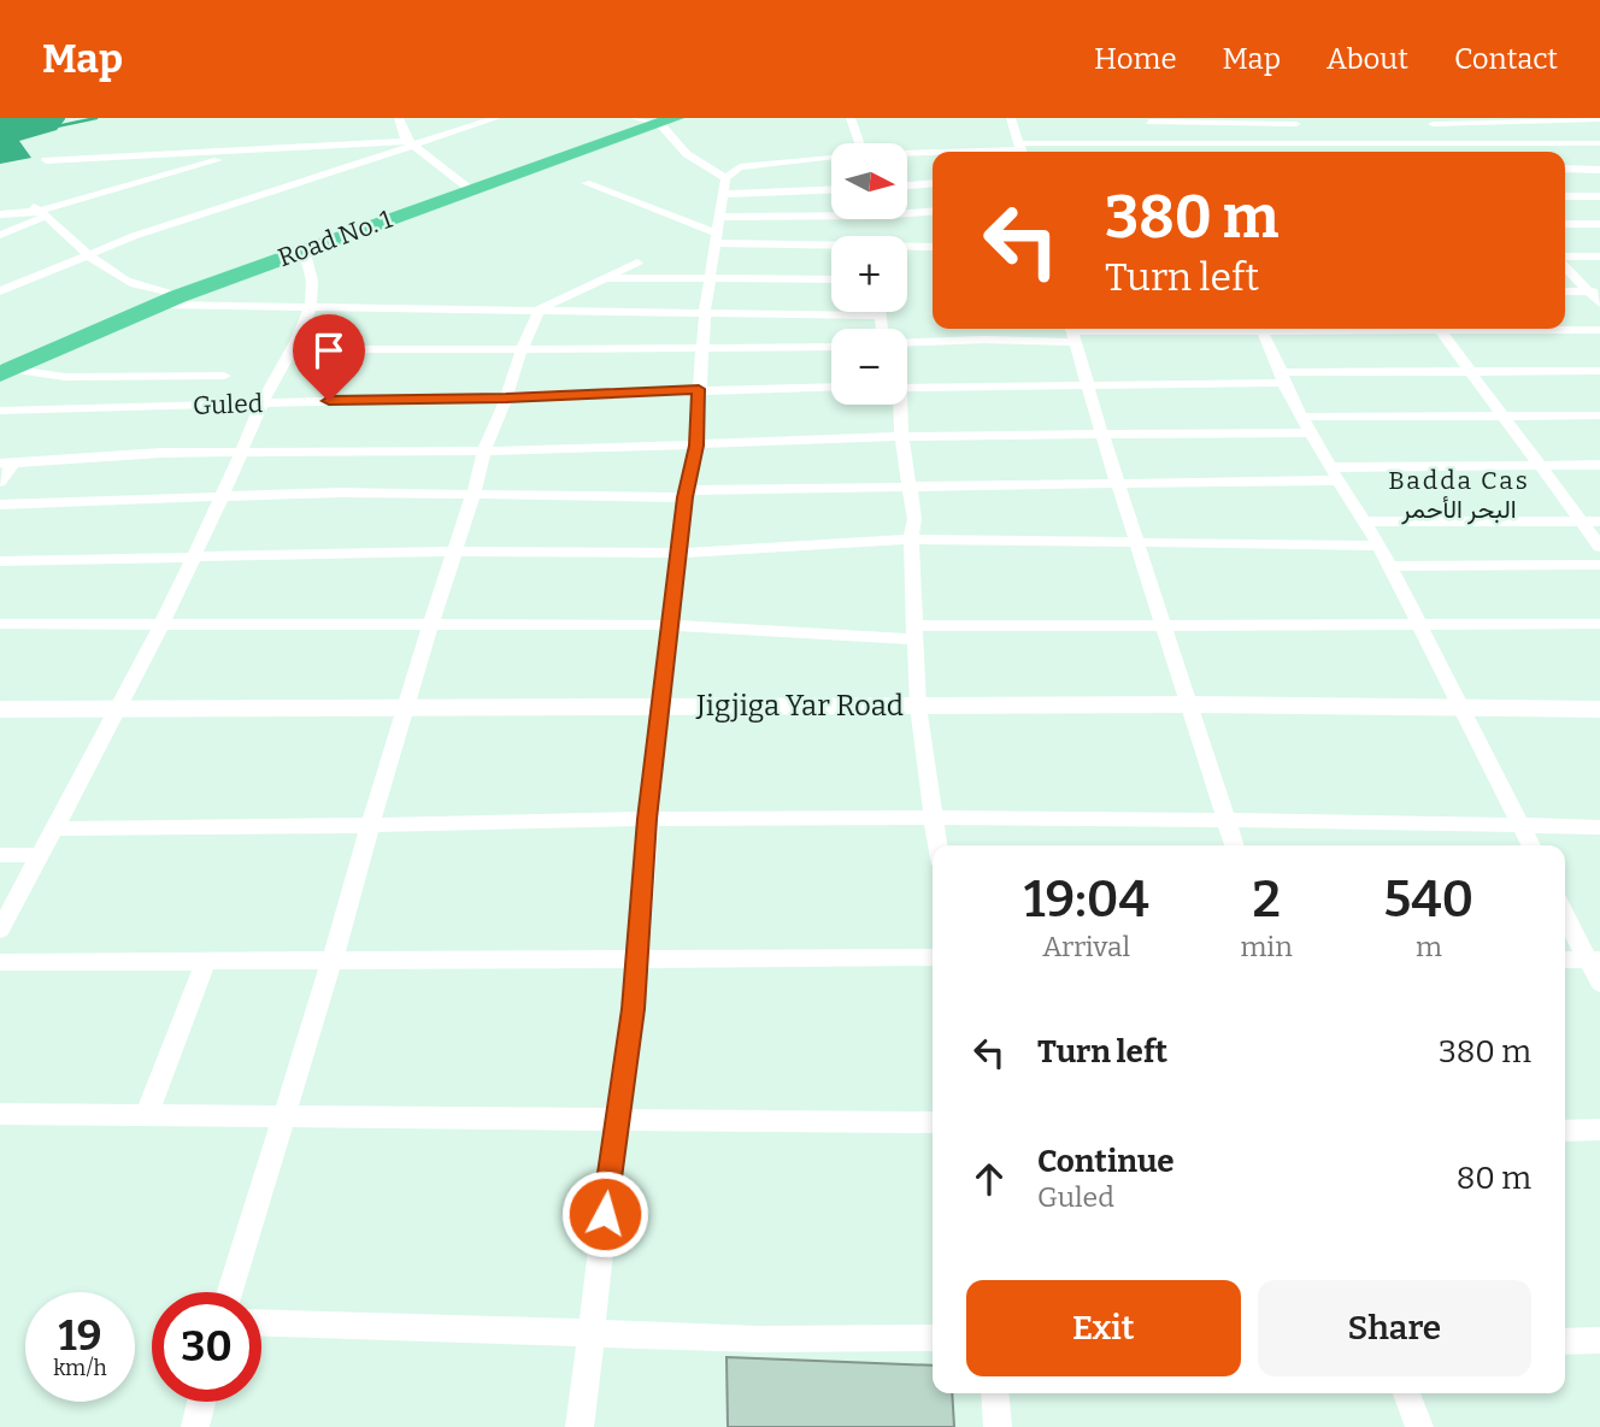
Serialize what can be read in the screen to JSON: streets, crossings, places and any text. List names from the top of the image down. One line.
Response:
{"streets":{"highway":["Road No. 1"],"street":["Guled","Jigjiga Yar Road"]},"districts":["Badda Cas البحر الأحمر"],"north":"right","page":{"header":"Map","nav":["Home","Map","About","Contact"],"map_buttons":["+","−"],"turn":["380 m","Turn left"],"eta":["19:04","Arrival","2","min","540","m"],"list":[{"name":"Turn left","value":"380 m"},{"name":"Continue","note":"Guled","value":"80 m"}],"buttons":["Exit","Share"],"speed":"19 km/h","limit":"30"}}
